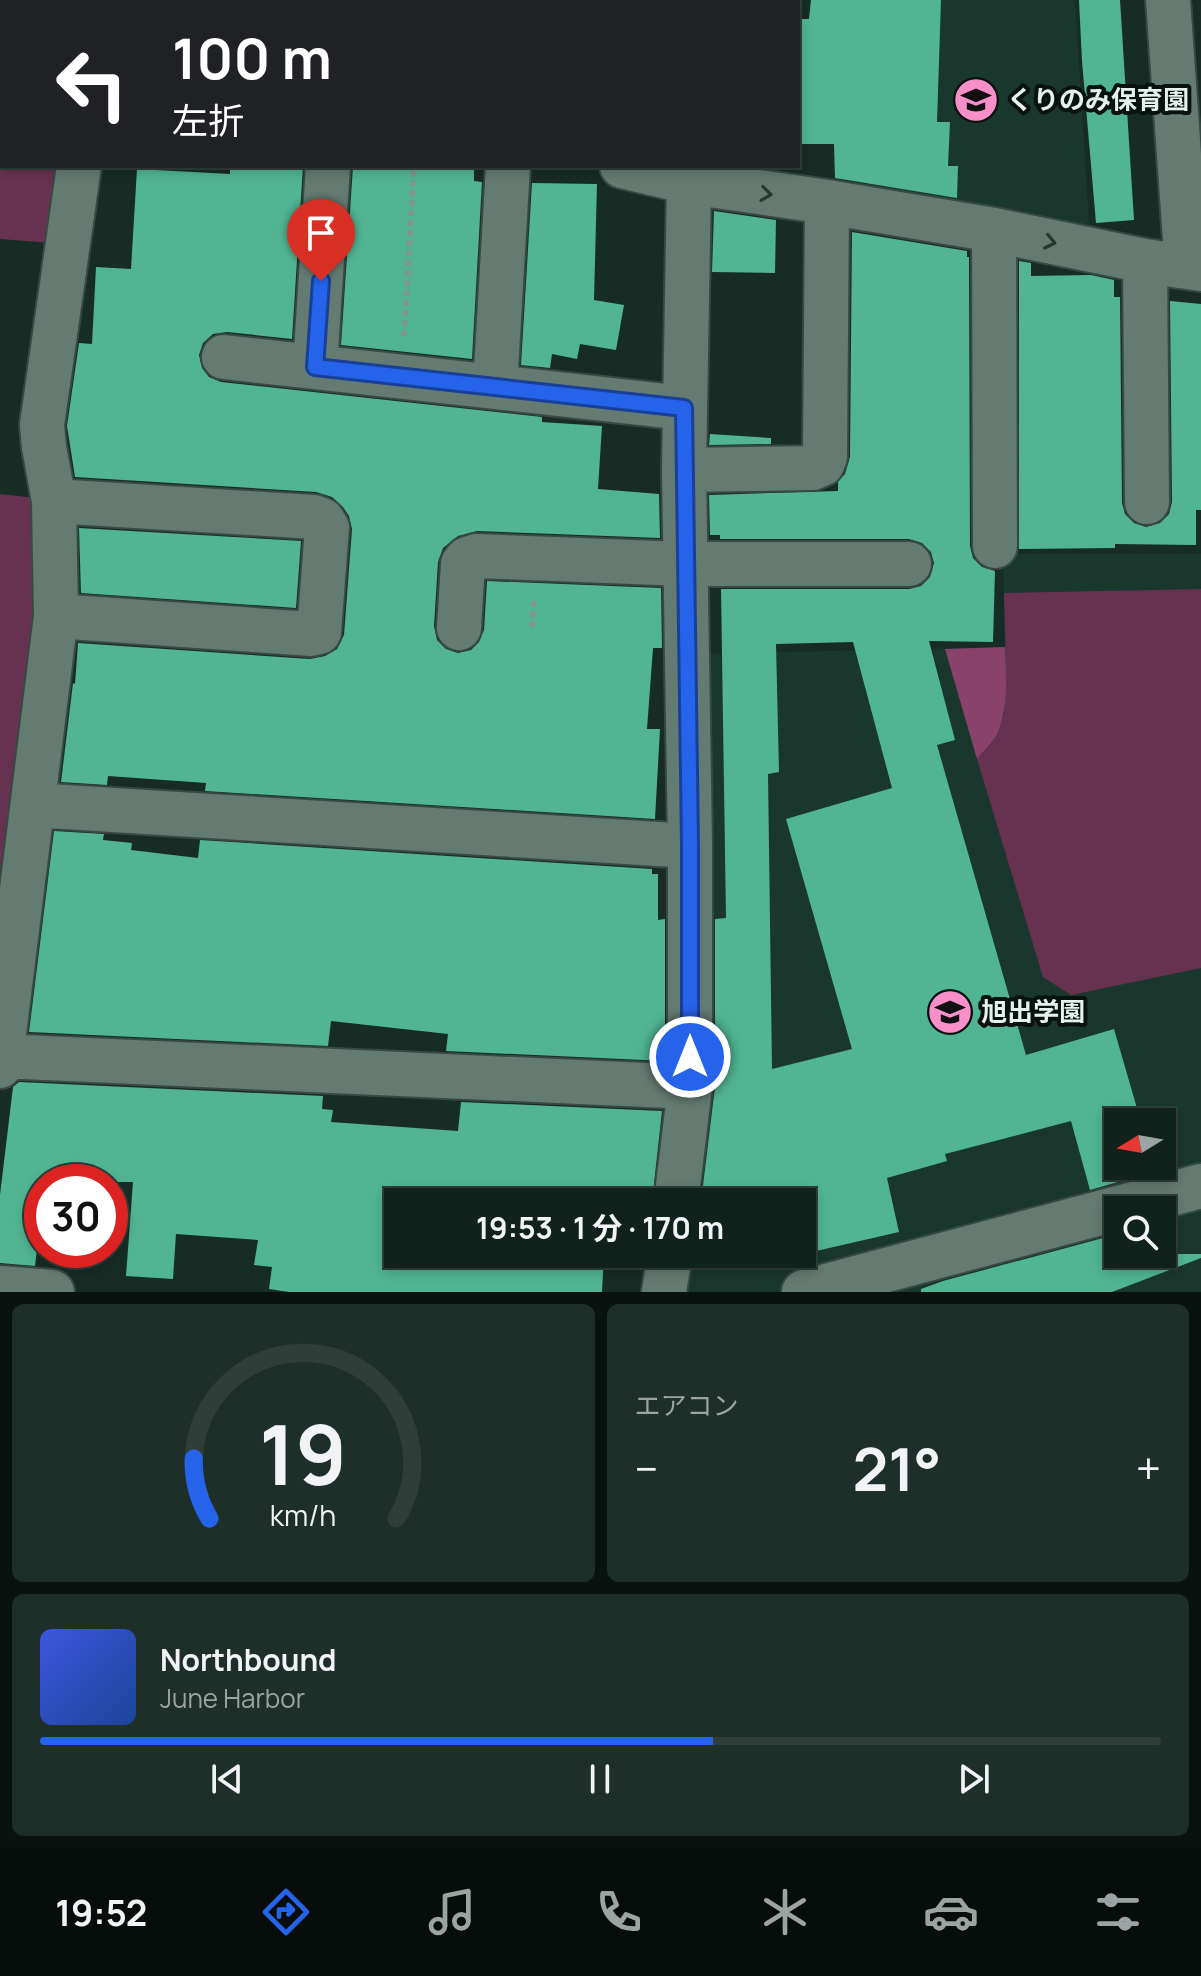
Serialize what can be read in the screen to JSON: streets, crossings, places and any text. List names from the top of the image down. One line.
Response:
{"places":{"school or university":["くりのみ保育園","旭出学園"]},"north":"left","page":{"turn":["100 m","左折"],"limit":"30","trip":"19:53 · 1 分 · 170 m","tile":"エアコン","heat":["−","21°","+"],"song":["Northbound","June Harbor"],"tabs":"19:52","gauge":["19","km/h"]}}
